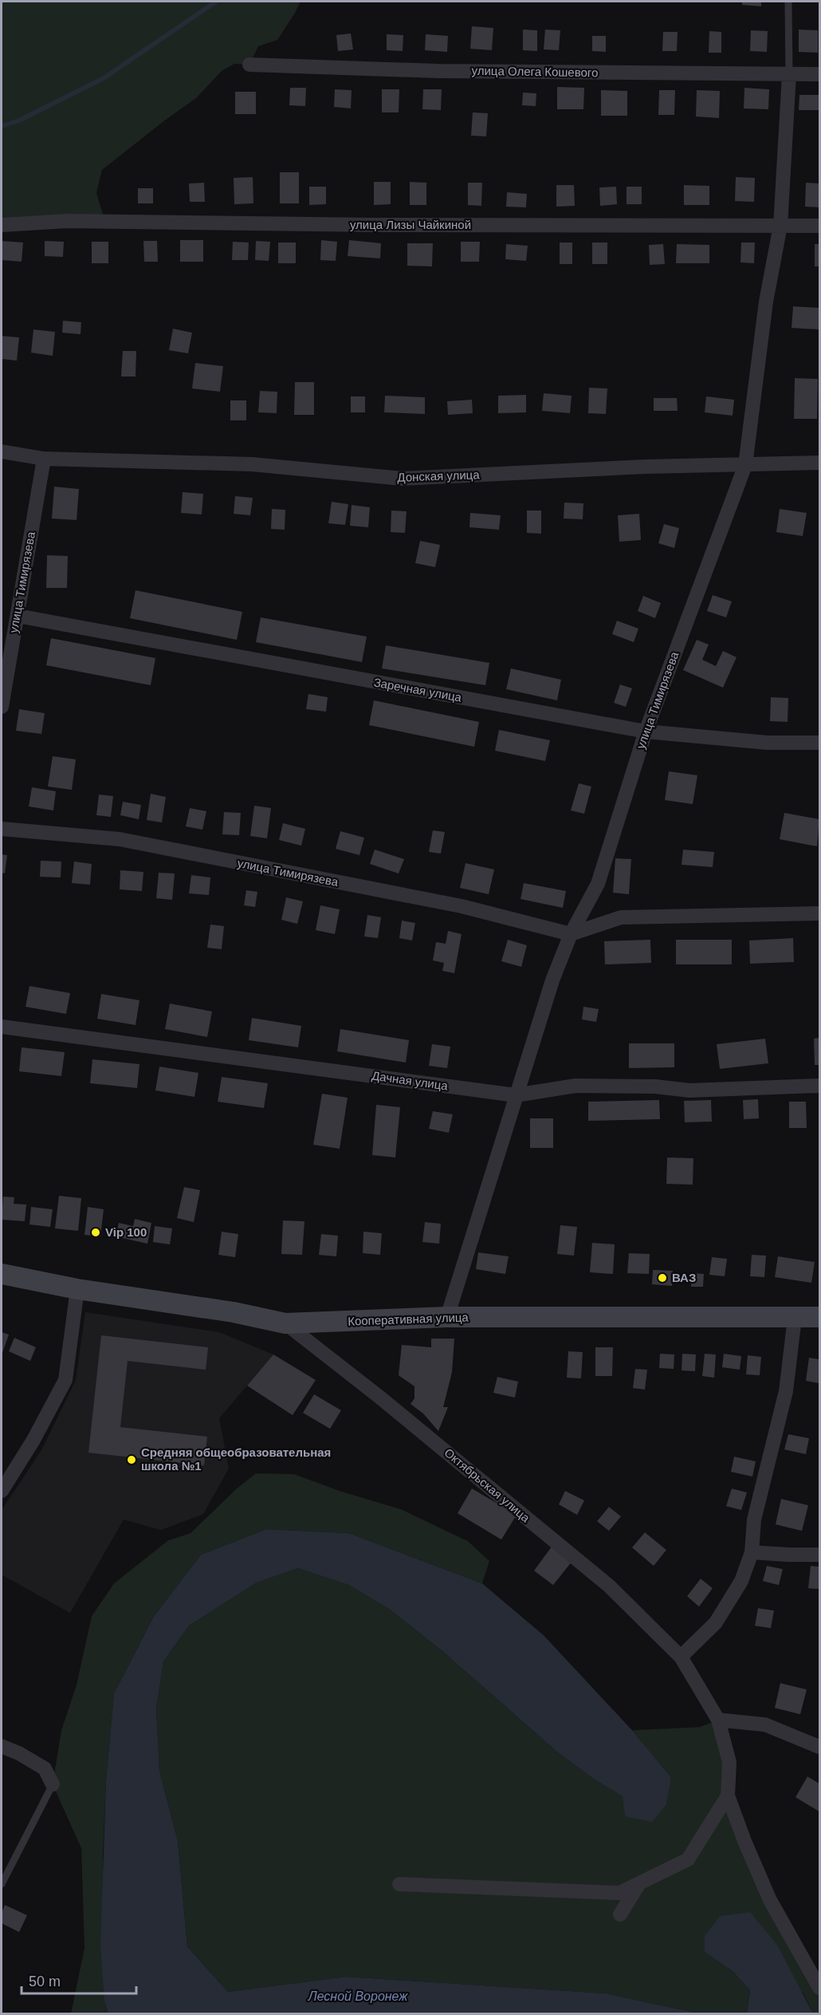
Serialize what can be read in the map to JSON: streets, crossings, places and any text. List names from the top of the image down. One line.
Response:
{"streets":{"street":["улица Олега Кошевого","улица Лизы Чайкиной","Донская улица","улица Тимирязева","Заречная улица","Дачная улица","Кооперативная улица","Октябрьская улица"]},"crossings":[["улица Олега Кошевого","улица Тимирязева"],["улица Лизы Чайкиной","улица Тимирязева"],["Донская улица","улица Тимирязева"],["улица Тимирязева","Заречная улица"],["улица Тимирязева","Дачная улица"],["улица Тимирязева","Кооперативная улица"],["Кооперативная улица","Октябрьская улица"]],"water":["Лесной Воронеж"],"places":["Vip 100","ВАЗ","Средняя общеобразовательная школа №1"],"scale_bar":"50 m"}
